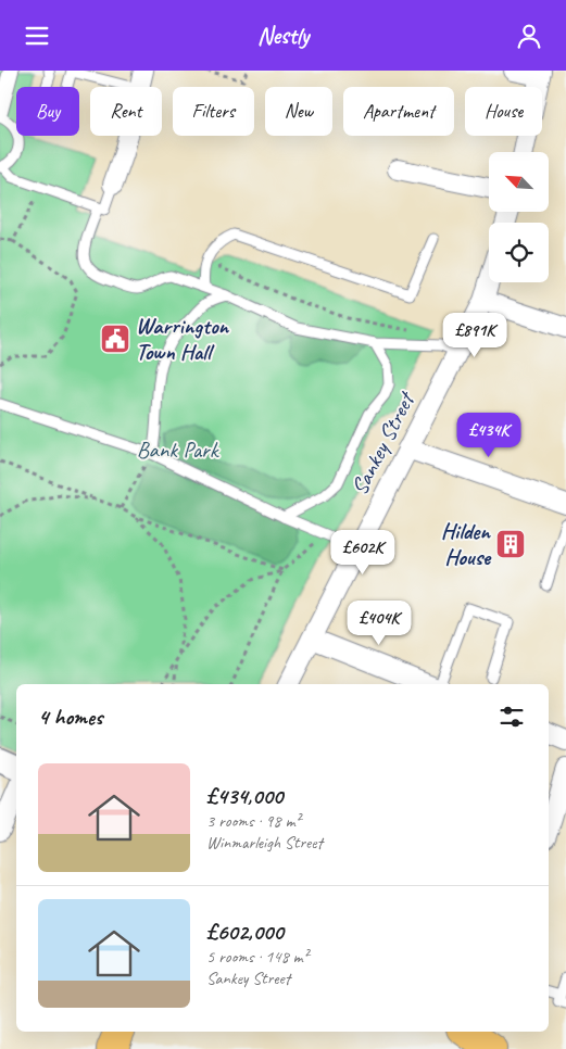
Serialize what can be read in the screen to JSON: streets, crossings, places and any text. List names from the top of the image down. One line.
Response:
{"streets":{"street":["Sankey Street"]},"parks":["Bank Park"],"places":{"public building":["Warrington Town Hall"],"building":["Hilden House"]},"north":"top left","page":{"header":"Nestly","chip":["Buy","Rent","Filters","New","Apartment","House"],"price":["£891K","£434K","£602K","£404K"],"heading":"4 homes","list":[{"name":"£434,000","note":"3 rooms · 98 m² · Winmarleigh Street"},{"name":"£602,000","note":"5 rooms · 148 m² · Sankey Street"}]}}
